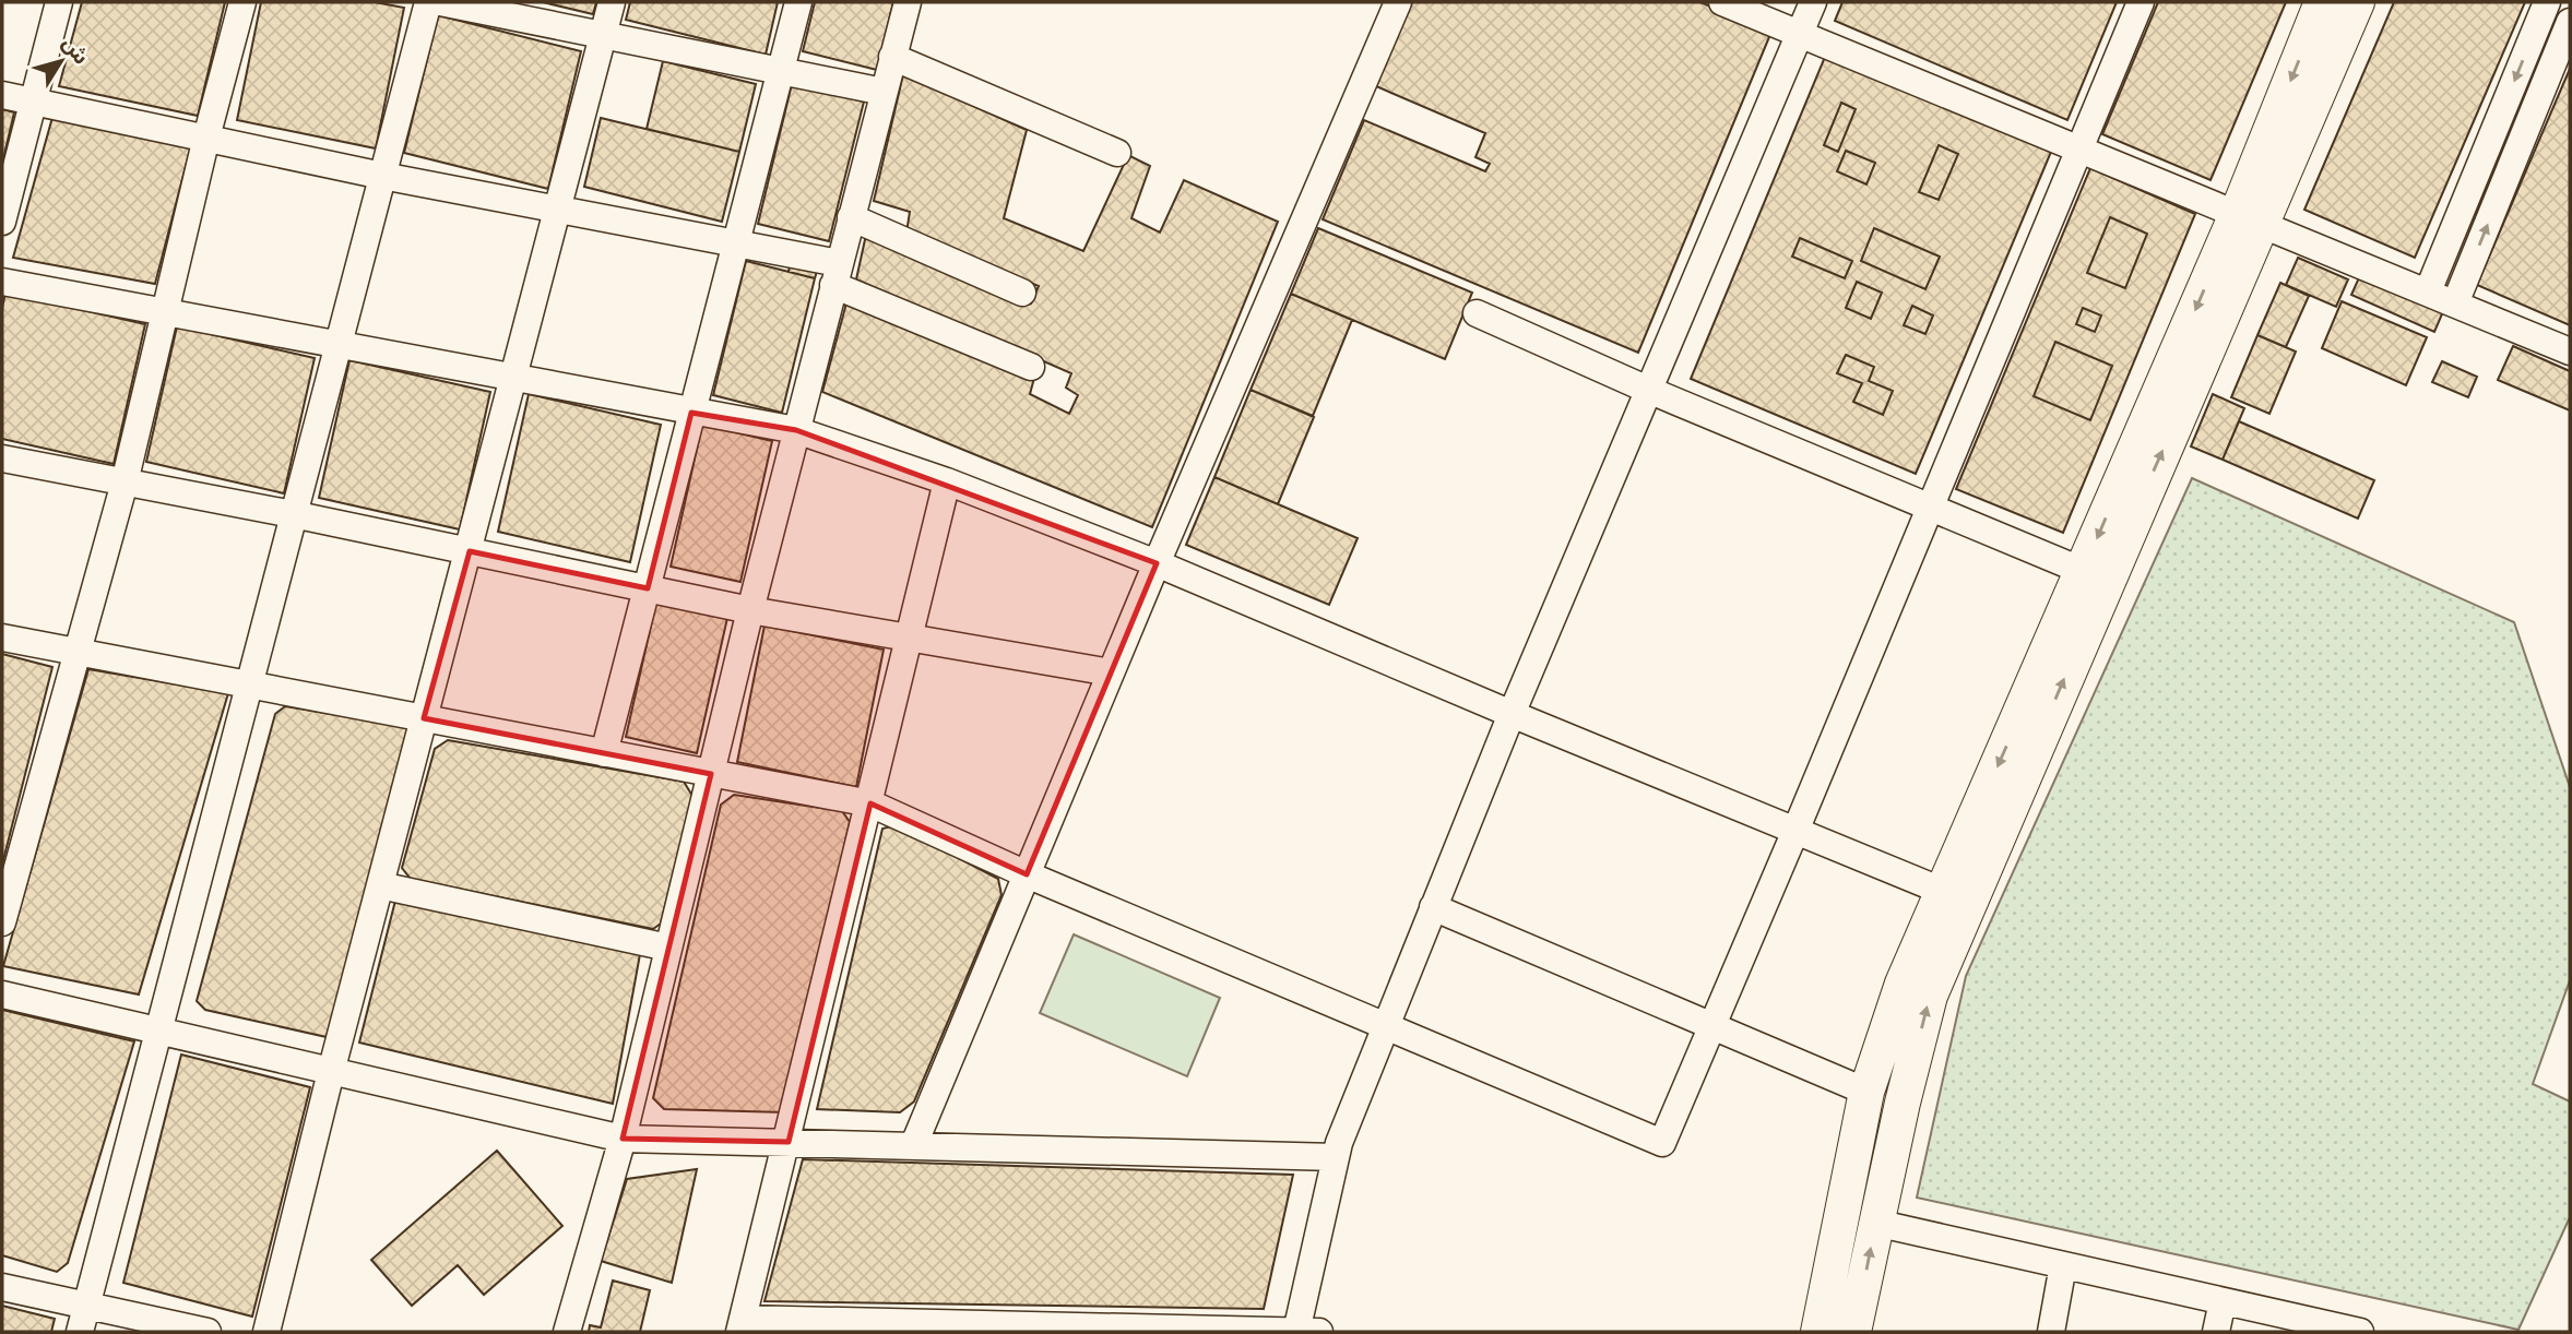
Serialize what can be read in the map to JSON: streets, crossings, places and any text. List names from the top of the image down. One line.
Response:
{"north":"top right"}
